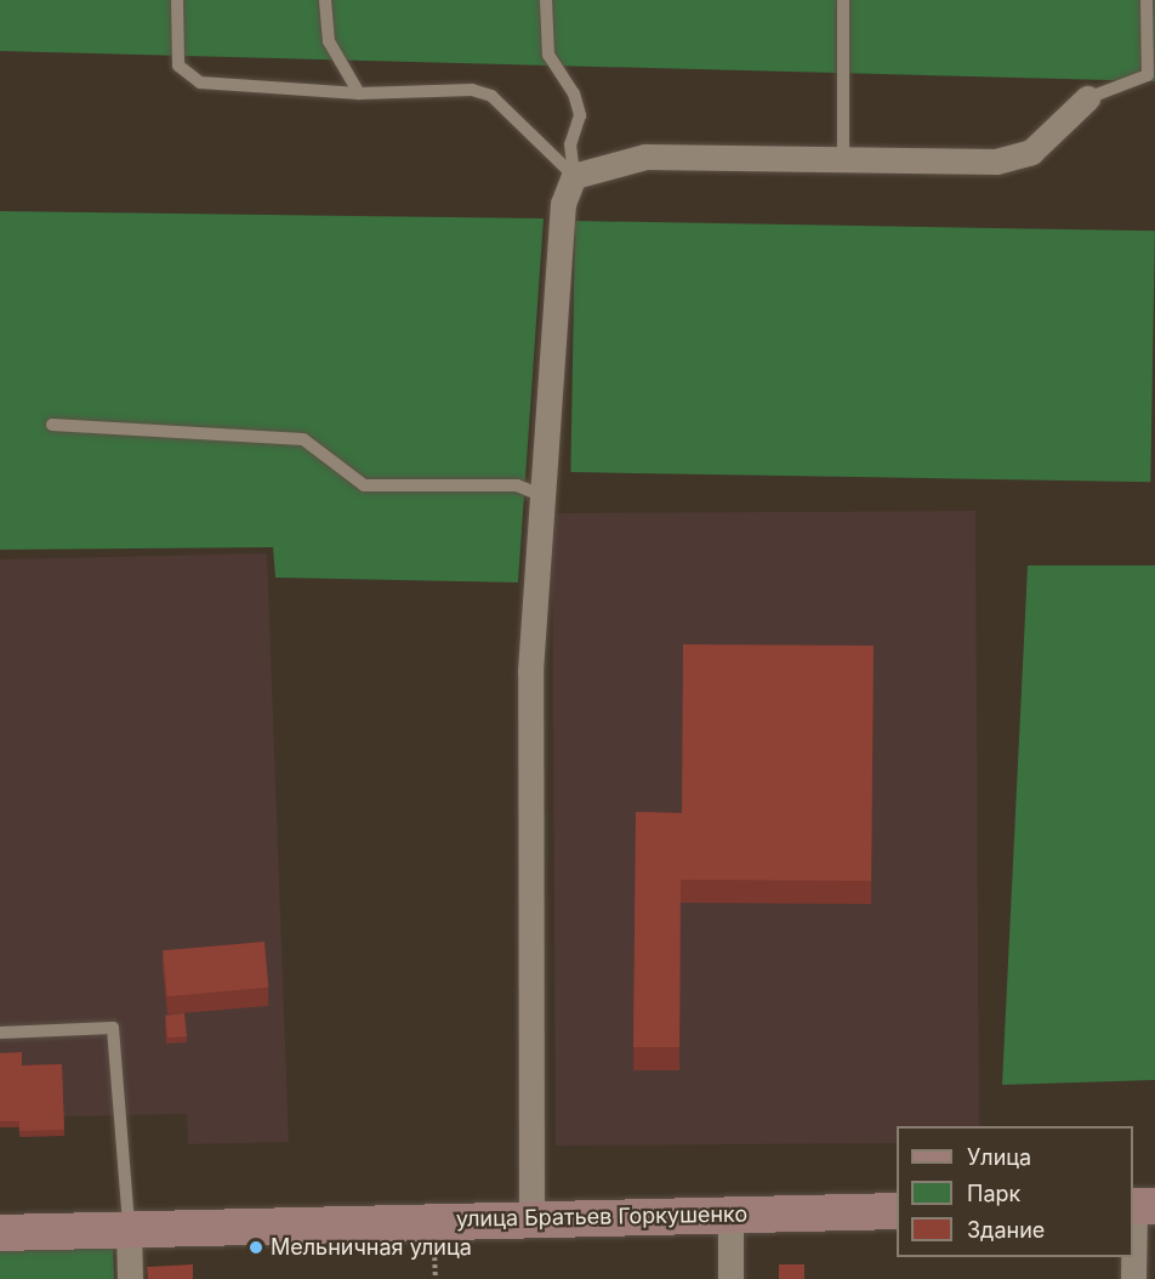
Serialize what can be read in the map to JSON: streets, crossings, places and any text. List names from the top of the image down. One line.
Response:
{"streets":{"street":["улица Братьев Горкушенко"]},"places":["Мельничная улица"],"legend":["Улица","Парк","Здание"]}
